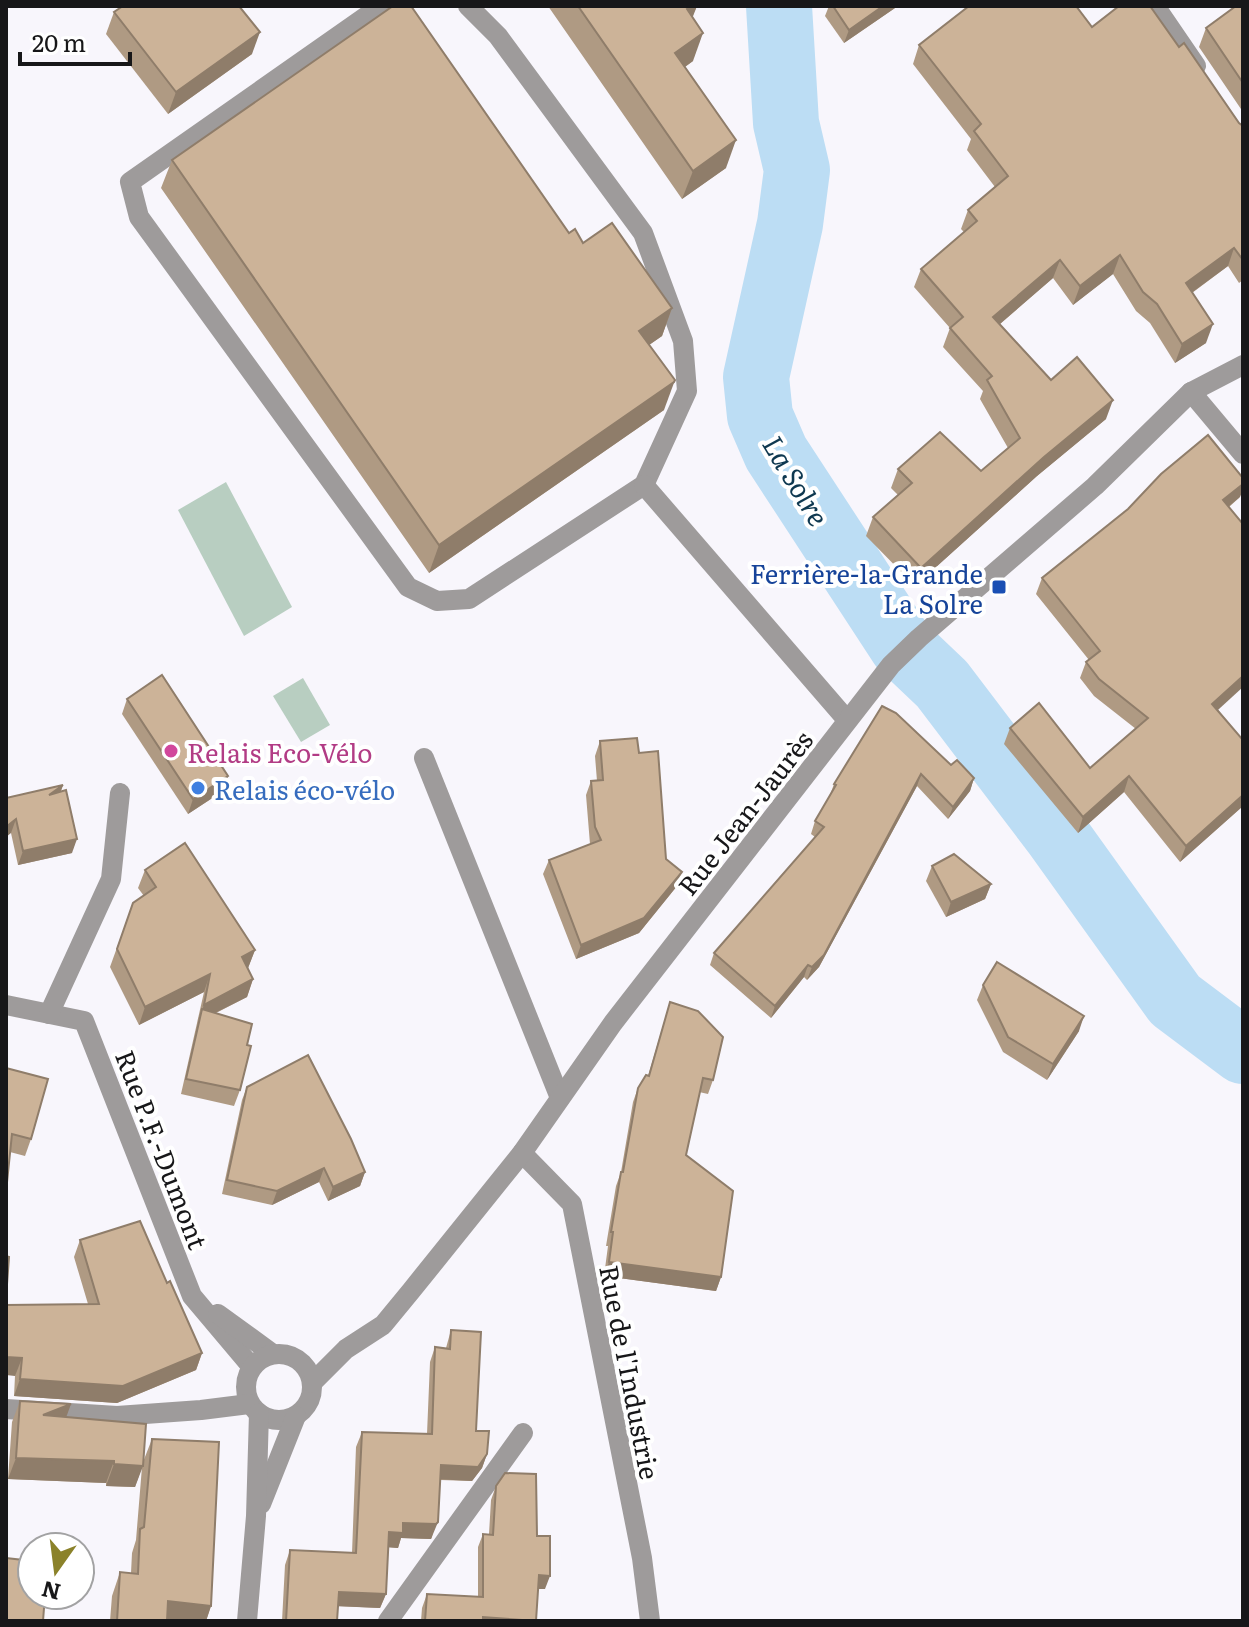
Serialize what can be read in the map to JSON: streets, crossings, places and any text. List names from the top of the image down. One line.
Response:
{"streets":{"street":["Rue Jean-Jaurès","Rue P.F.-Dumont","Rue de l'Industrie"]},"crossings":[["Rue Jean-Jaurès","Rue P.F.-Dumont"],["Rue Jean-Jaurès","Rue de l'Industrie"]],"water":["La Solre"],"places":{"transit":["Ferrière-la-Grande La Solre"],"other":["Relais Eco-Vélo","Relais éco-vélo"]},"scale_bar":"20 m","north":"bottom"}
